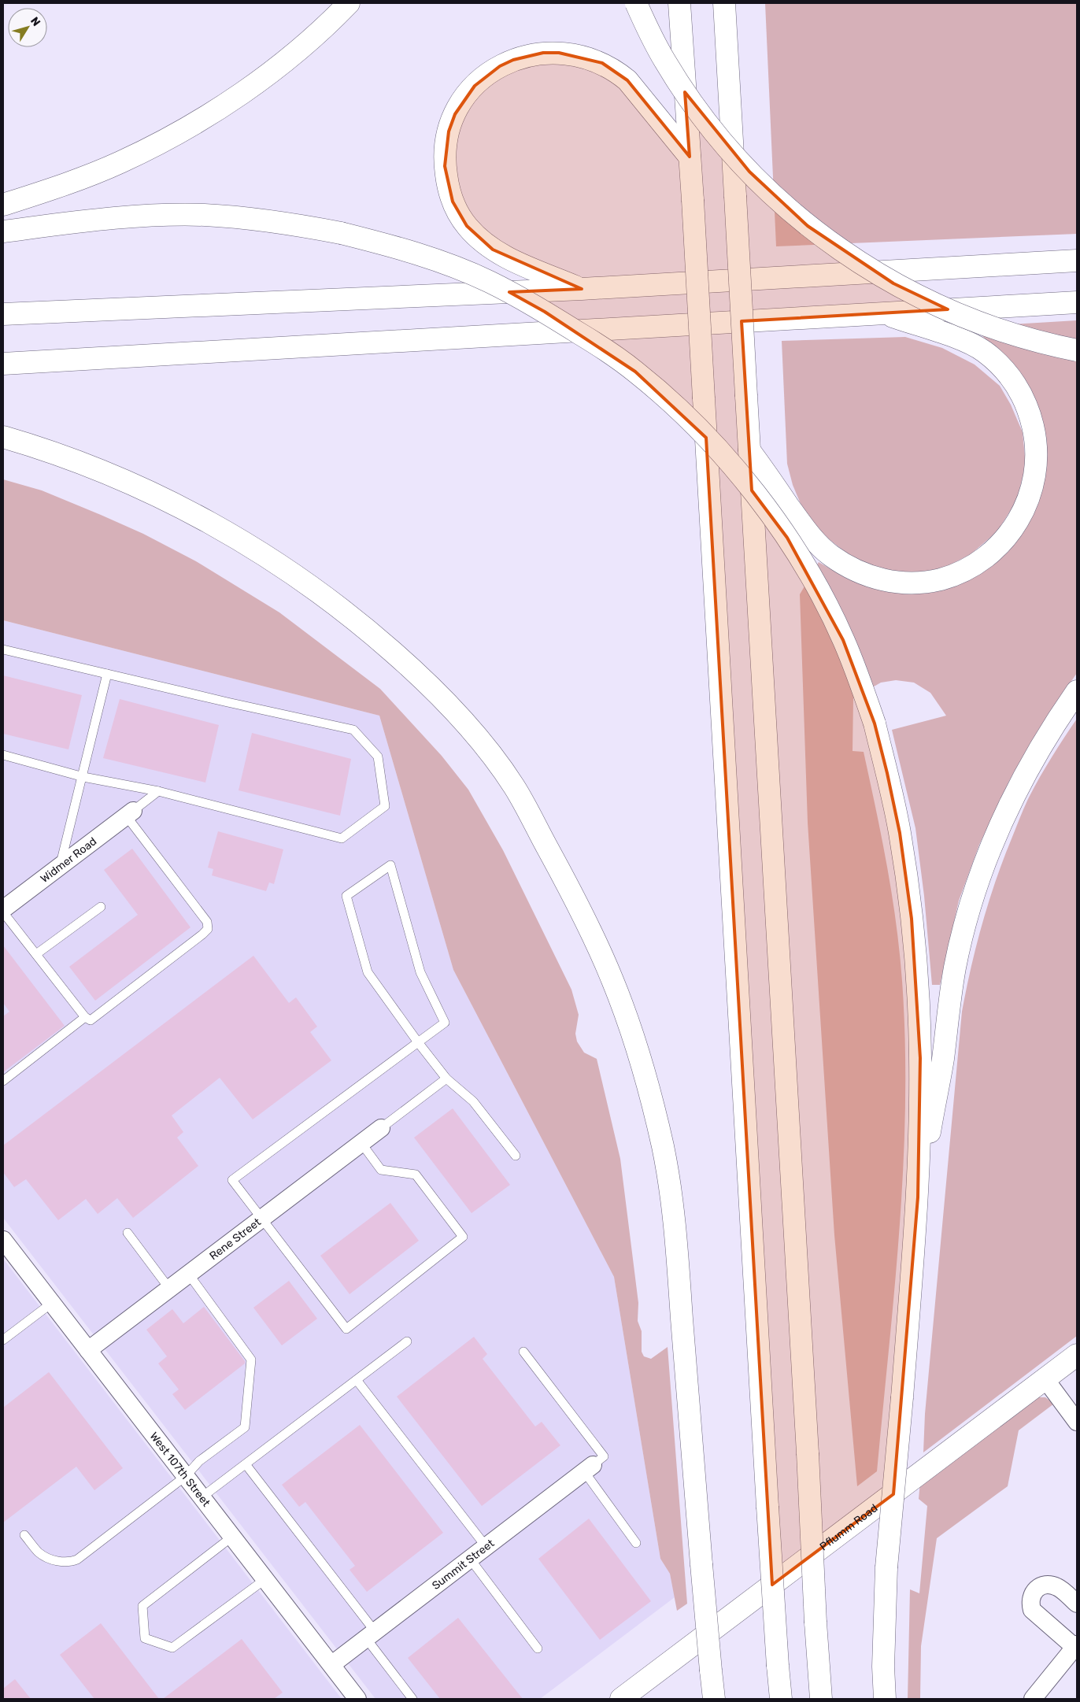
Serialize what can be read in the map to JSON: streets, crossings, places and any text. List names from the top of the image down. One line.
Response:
{"streets":{"main road":["Pflumm Road"],"street":["Widmer Road","Rene Street","West 107th Street","Summit Street"]},"crossings":[["Rene Street","West 107th Street"],["West 107th Street","Summit Street"]],"north":"top right"}
